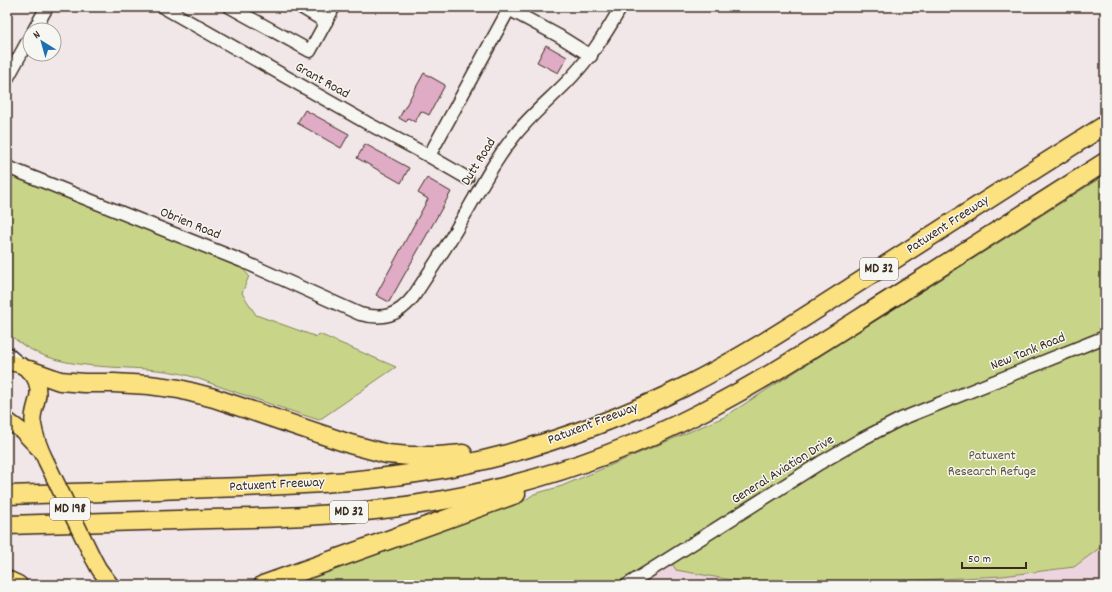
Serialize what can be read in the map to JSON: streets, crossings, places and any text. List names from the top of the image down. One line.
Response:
{"streets":{"highway":["Patuxent Freeway","MD 32"],"main road":["MD 198"],"street":["Grant Road","Dutt Road","Obrien Road","New Tank Road","General Aviation Drive"]},"crossings":[["Dutt Road","Obrien Road"],["New Tank Road","General Aviation Drive"]],"parks":["Patuxent Research Refuge"],"scale_bar":"50 m","north":"top left"}
